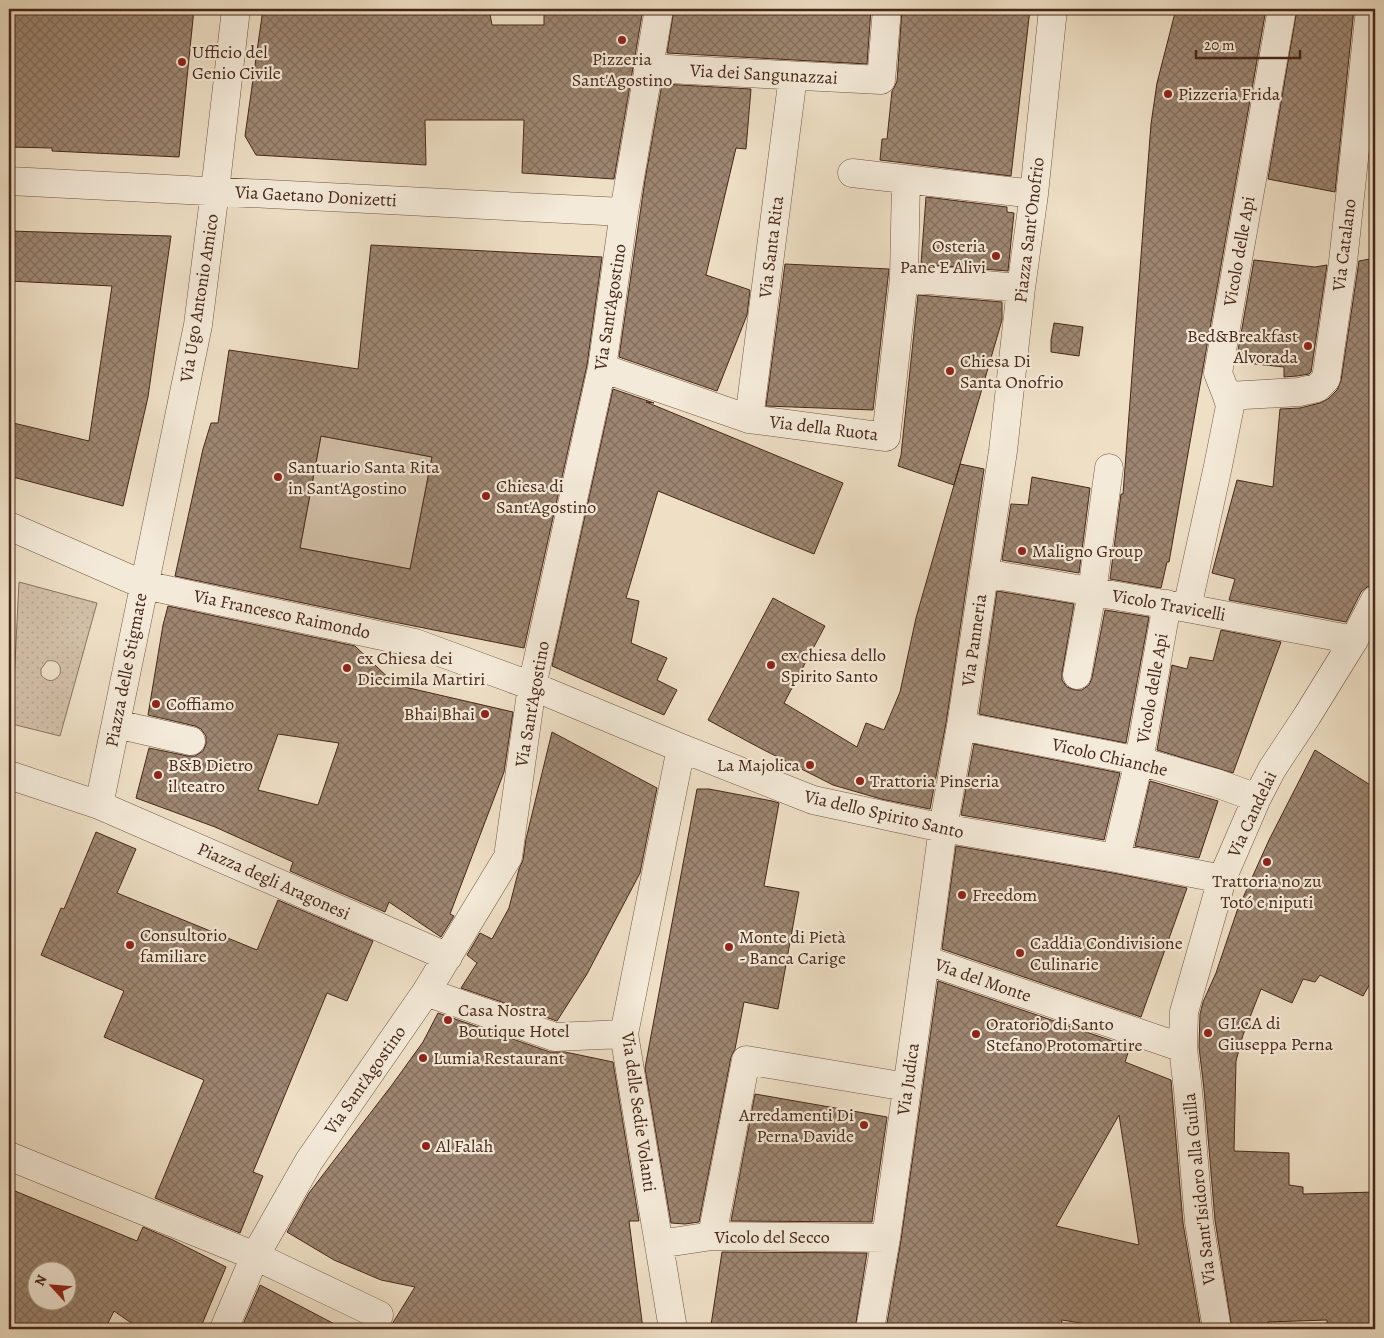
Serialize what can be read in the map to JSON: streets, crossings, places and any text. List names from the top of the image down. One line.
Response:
{"streets":{"street":["Via dei Sangunazzai","Via Gaetano Donizetti","Piazza Sant'Onofrio","Via Catalano","Via Santa Rita","Vicolo delle Api","Via Ugo Antonio Amico","Via Sant'Agostino","Via della Ruota","Vicolo Travicelli","Via Francesco Raimondo","Via Panneria","Piazza delle Stigmate","Vicolo Chianche","Via dello Spirito Santo","Via Candelai","Piazza degli Aragonesi","Via del Monte","Via Judica","Via delle Sedie Volanti","Via Sant'Isidoro alla Guilla","Vicolo del Secco"]},"crossings":[["Via dei Sangunazzai","Via Santa Rita"],["Via dei Sangunazzai","Via Sant'Agostino"],["Via Gaetano Donizetti","Via Ugo Antonio Amico"],["Via Gaetano Donizetti","Via Sant'Agostino"],["Piazza Sant'Onofrio","Via Panneria"],["Via Catalano","Vicolo delle Api"],["Via Santa Rita","Via della Ruota"],["Vicolo delle Api","Vicolo Travicelli"],["Vicolo delle Api","Vicolo Chianche"],["Vicolo delle Api","Via dello Spirito Santo"],["Via Ugo Antonio Amico","Via Francesco Raimondo"],["Via Ugo Antonio Amico","Piazza delle Stigmate"],["Via Sant'Agostino","Via della Ruota"],["Via Sant'Agostino","Via Francesco Raimondo"],["Via Sant'Agostino","Via dello Spirito Santo"],["Via Sant'Agostino","Piazza degli Aragonesi"],["Vicolo Travicelli","Via Panneria"],["Vicolo Travicelli","Via Candelai"],["Via Francesco Raimondo","Piazza delle Stigmate"],["Via Francesco Raimondo","Via dello Spirito Santo"],["Via Panneria","Vicolo Chianche"],["Via Panneria","Via dello Spirito Santo"],["Via Panneria","Via Judica"],["Piazza delle Stigmate","Piazza degli Aragonesi"],["Vicolo Chianche","Via Candelai"],["Via dello Spirito Santo","Via Candelai"],["Via dello Spirito Santo","Via Judica"],["Via dello Spirito Santo","Via delle Sedie Volanti"],["Via Candelai","Via del Monte"],["Via Candelai","Via Sant'Isidoro alla Guilla"],["Via del Monte","Via Judica"],["Via del Monte","Via Sant'Isidoro alla Guilla"],["Via Judica","Vicolo del Secco"],["Via delle Sedie Volanti","Vicolo del Secco"]],"places":["Pizzeria Sant'Agostino","Ufficio del Genio Civile","Pizzeria Frida","Osteria Pane E Alivi","Bed&Breakfast Alvorada","Chiesa Di Santa Onofrio","Santuario Santa Rita in Sant'Agostino","Chiesa di Sant'Agostino","Maligno Group","ex chiesa dello Spirito Santo","ex Chiesa dei Diecimila Martiri","Coffiamo","Bhai Bhai","La Majolica","B&B Dietro il teatro","Trattoria Pinseria","Trattoria no zu Totó e niputi","Freedom","Consultorio familiare","Monte di Pietà - Banca Carige","Caddia Condivisione Culinarie","Casa Nostra Boutique Hotel","GI.CA di Giuseppa Perna","Oratorio di Santo Stefano Protomartire","Lumia Restaurant","Arredamenti Di Perna Davide","Al Falah"],"scale_bar":"20 m","north":"top left"}
